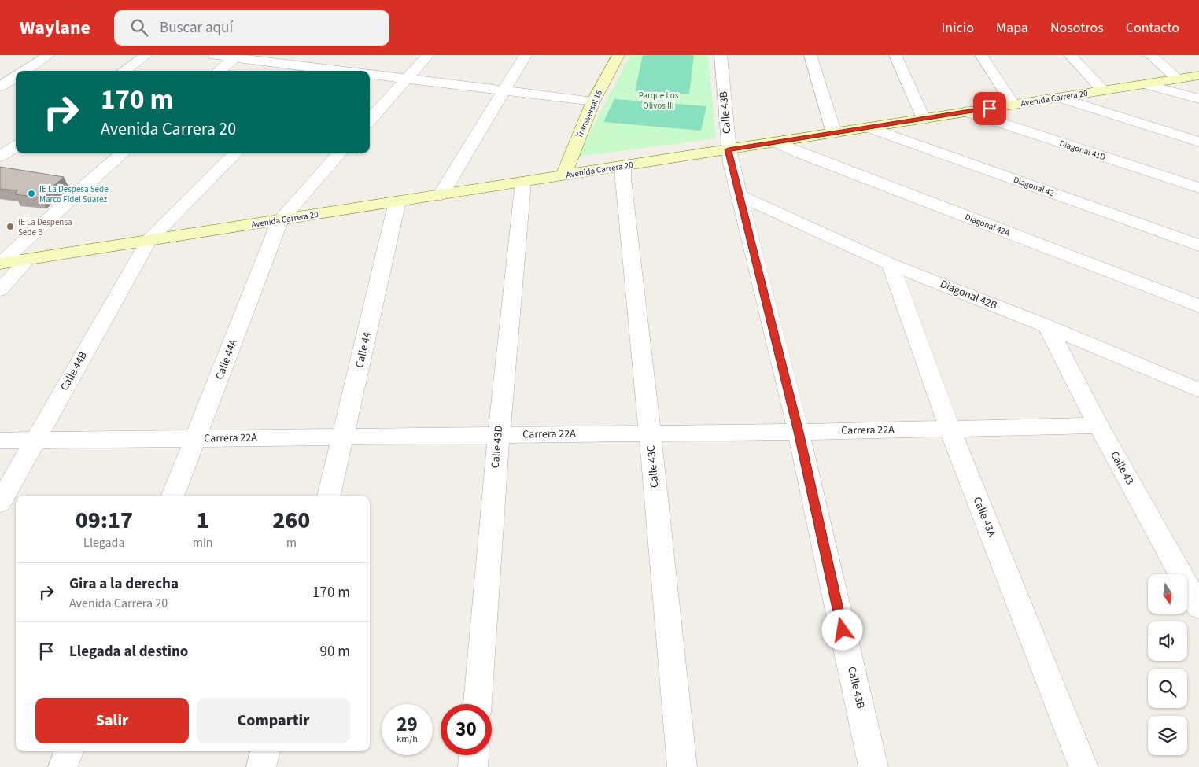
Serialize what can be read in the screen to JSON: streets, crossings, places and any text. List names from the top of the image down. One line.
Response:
{"streets":{"street":["Avenida Carrera 20","Calle 43B","Transversal 15","Diagonal 41D","Diagonal 42","Diagonal 42A","Diagonal 42B","Calle 44","Calle 44A","Calle 44B","Carrera 22A","Calle 43D","Calle 43C","Calle 43","Calle 43A"]},"crossings":[["Avenida Carrera 20","Calle 43B"],["Avenida Carrera 20","Transversal 15"],["Avenida Carrera 20","Diagonal 41D"],["Avenida Carrera 20","Diagonal 42"],["Avenida Carrera 20","Diagonal 42A"],["Avenida Carrera 20","Calle 44"],["Avenida Carrera 20","Calle 44A"],["Avenida Carrera 20","Calle 44B"],["Avenida Carrera 20","Calle 43D"],["Avenida Carrera 20","Calle 43C"],["Calle 43B","Diagonal 42B"],["Calle 43B","Carrera 22A"],["Diagonal 42B","Calle 43"],["Diagonal 42B","Calle 43A"],["Calle 44","Carrera 22A"],["Calle 44A","Carrera 22A"],["Calle 44B","Carrera 22A"],["Carrera 22A","Calle 43D"],["Carrera 22A","Calle 43C"],["Carrera 22A","Calle 43"],["Carrera 22A","Calle 43A"]],"parks":["Parque Los Olivos III"],"places":["IE La Despesa Sede Marco Fidel Suarez","IE La Despensa Sede B"],"north":"bottom","page":{"header":"Waylane","search":"Buscar aquí","nav":["Inicio","Mapa","Nosotros","Contacto"],"turn":["170 m","Avenida Carrera 20"],"eta":["09:17","Llegada","1","min","260","m"],"list":[{"name":"Gira a la derecha","note":"Avenida Carrera 20","value":"170 m"},{"name":"Llegada al destino","value":"90 m"}],"buttons":["Salir","Compartir"],"speed":"29 km/h","limit":"30"}}
